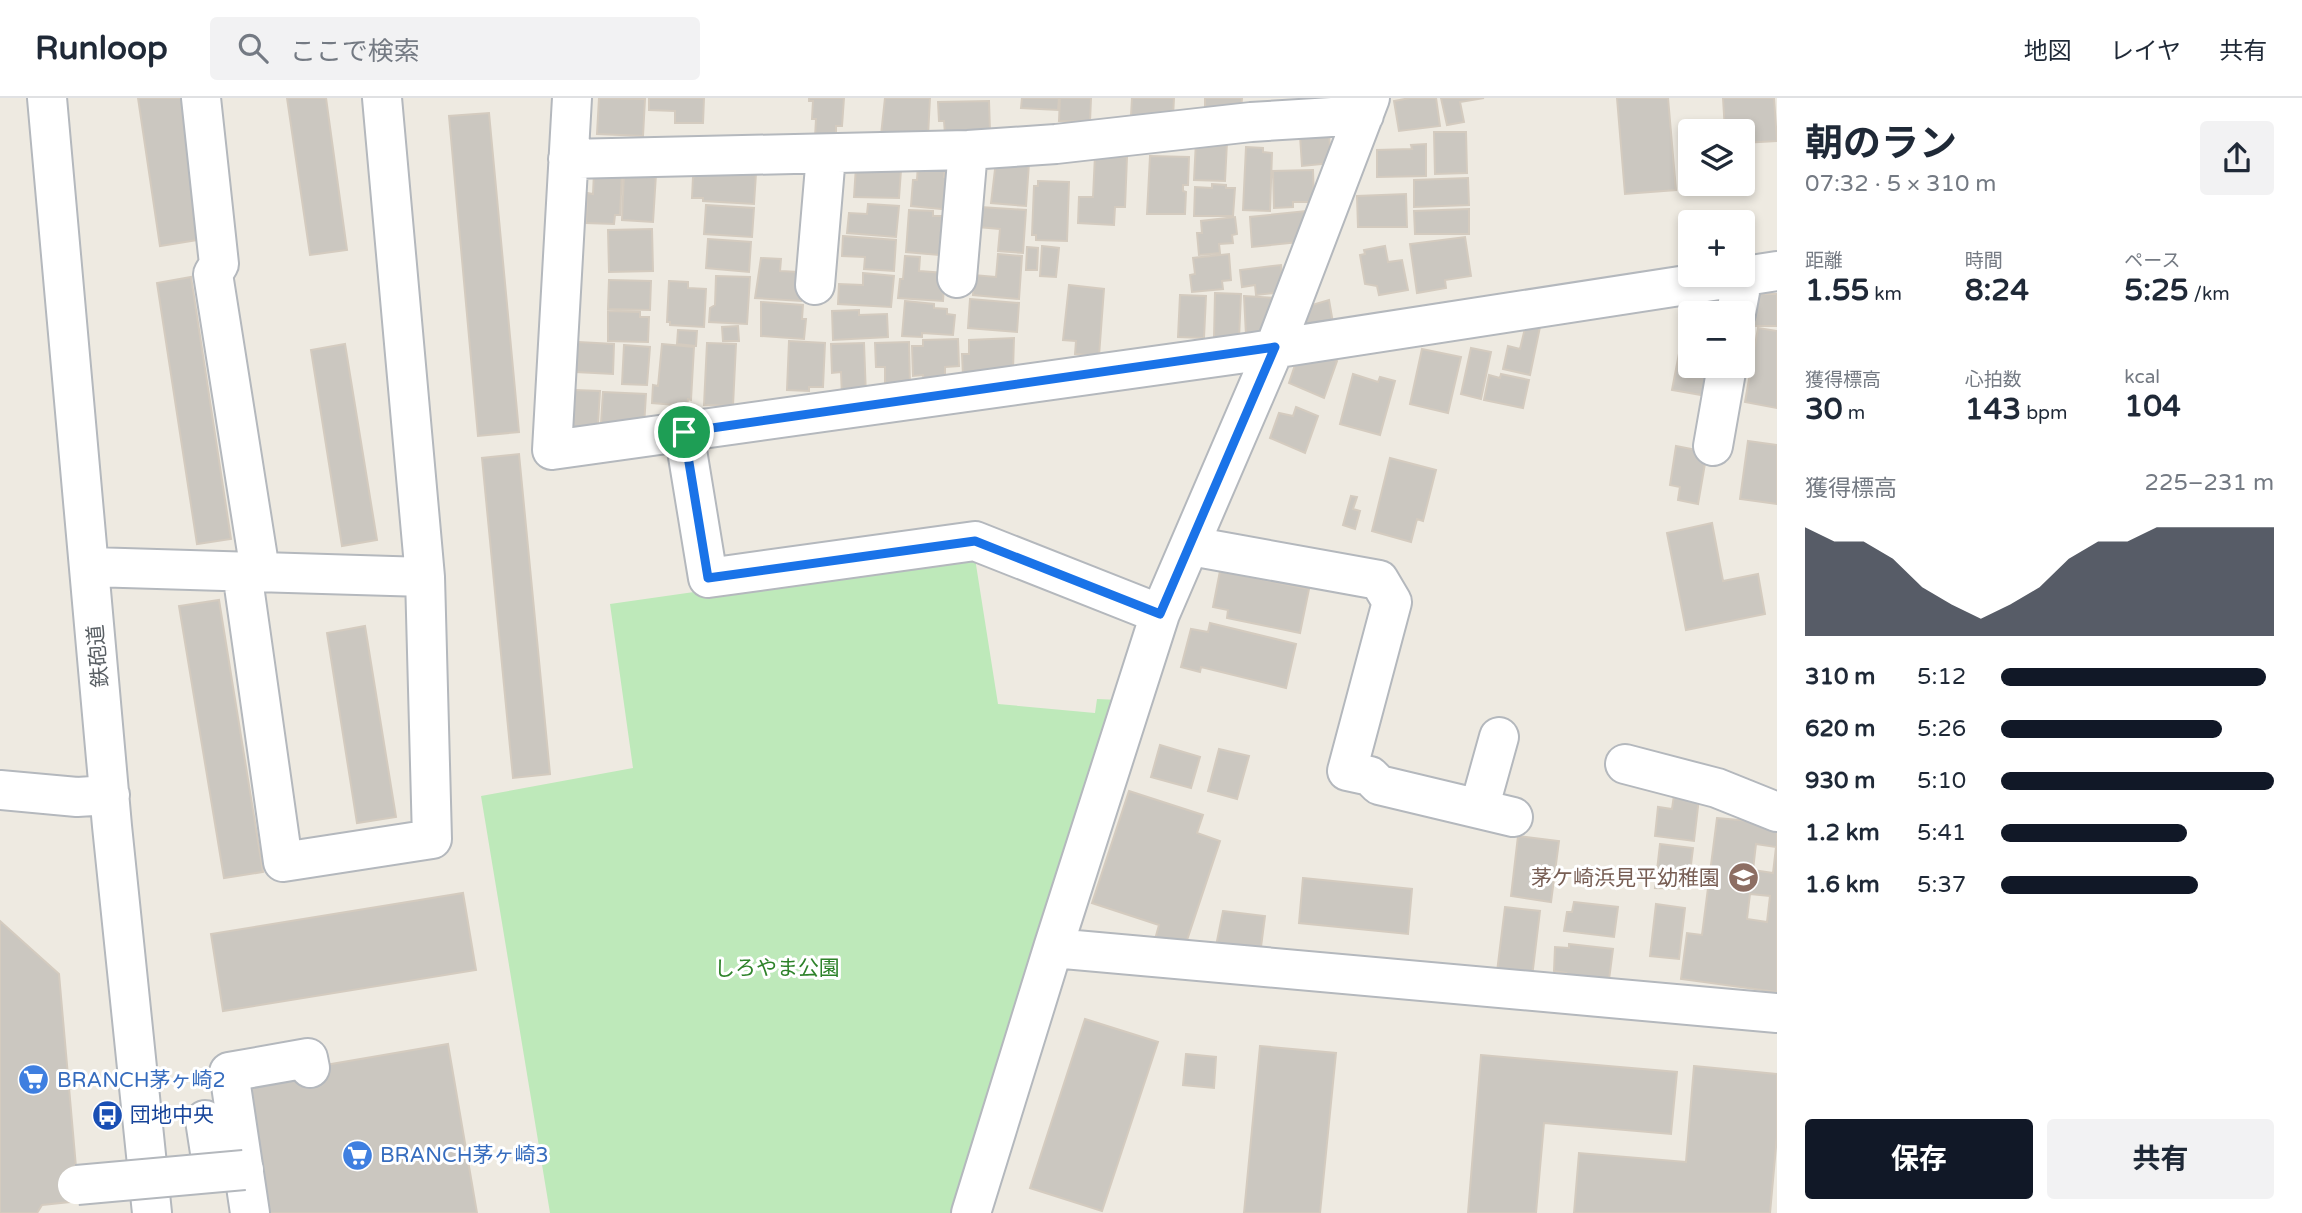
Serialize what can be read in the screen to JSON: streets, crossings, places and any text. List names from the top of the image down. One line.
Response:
{"streets":{"street":["鉄砲道"]},"parks":["しろやま公園"],"places":{"school or university":["茅ケ崎浜見平幼稚園"],"supermarket":["BRANCH茅ヶ崎2","BRANCH茅ヶ崎3"],"bus stop":["団地中央"]},"page":{"header":"Runloop","search":"ここで検索","nav":["地図","レイヤ","共有"],"heading":["朝のラン","07:32 · 5 × 310 m"],"map_buttons":["+","−"],"stats":[["距離","1.55 km"],["時間","8:24"],["ペース","5:25 /km"],["獲得標高","30 m"],["心拍数","143 bpm"],["kcal","104"]],"chart":["獲得標高","225–231 m"],"list":[{"name":"310 m","note":"5:12"},{"name":"620 m","note":"5:26"},{"name":"930 m","note":"5:10"},{"name":"1.2 km","note":"5:41"},{"name":"1.6 km","note":"5:37"}],"buttons":["保存","共有"]}}
